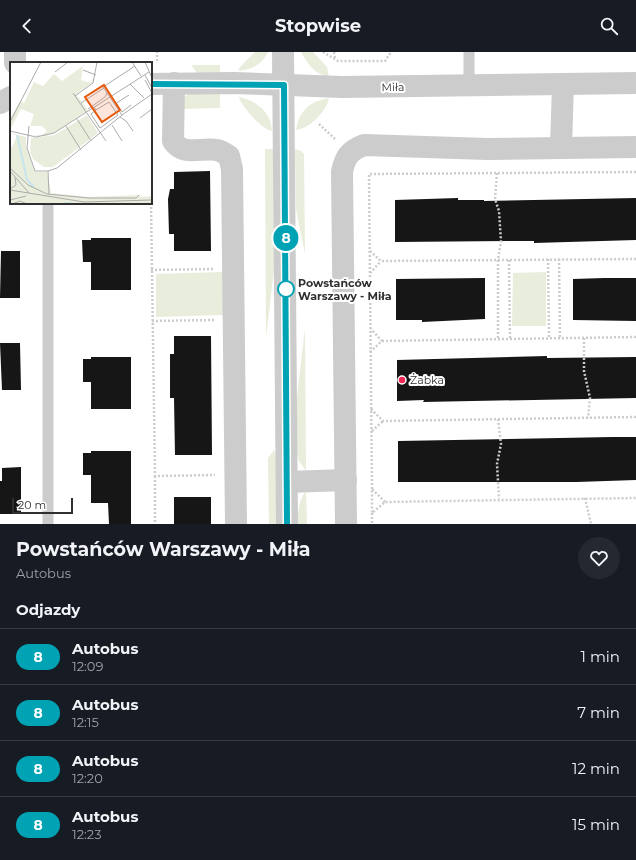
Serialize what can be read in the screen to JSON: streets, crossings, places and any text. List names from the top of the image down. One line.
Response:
{"streets":{"street":["Miła"]},"places":["Powstańców Warszawy - Miła","Żabka"],"lines":["bus line 8"],"scale_bar":"20 m","page":{"header":"Stopwise","on_map":"8","scale":"20 m","heading":[["Powstańców Warszawy - Miła","Autobus"],"Odjazdy"],"list":[{"mark":"8","name":"Autobus","note":"12:09","value":"1 min"},{"mark":"8","name":"Autobus","note":"12:15","value":"7 min"},{"mark":"8","name":"Autobus","note":"12:20","value":"12 min"},{"mark":"8","name":"Autobus","note":"12:23","value":"15 min"}]}}
